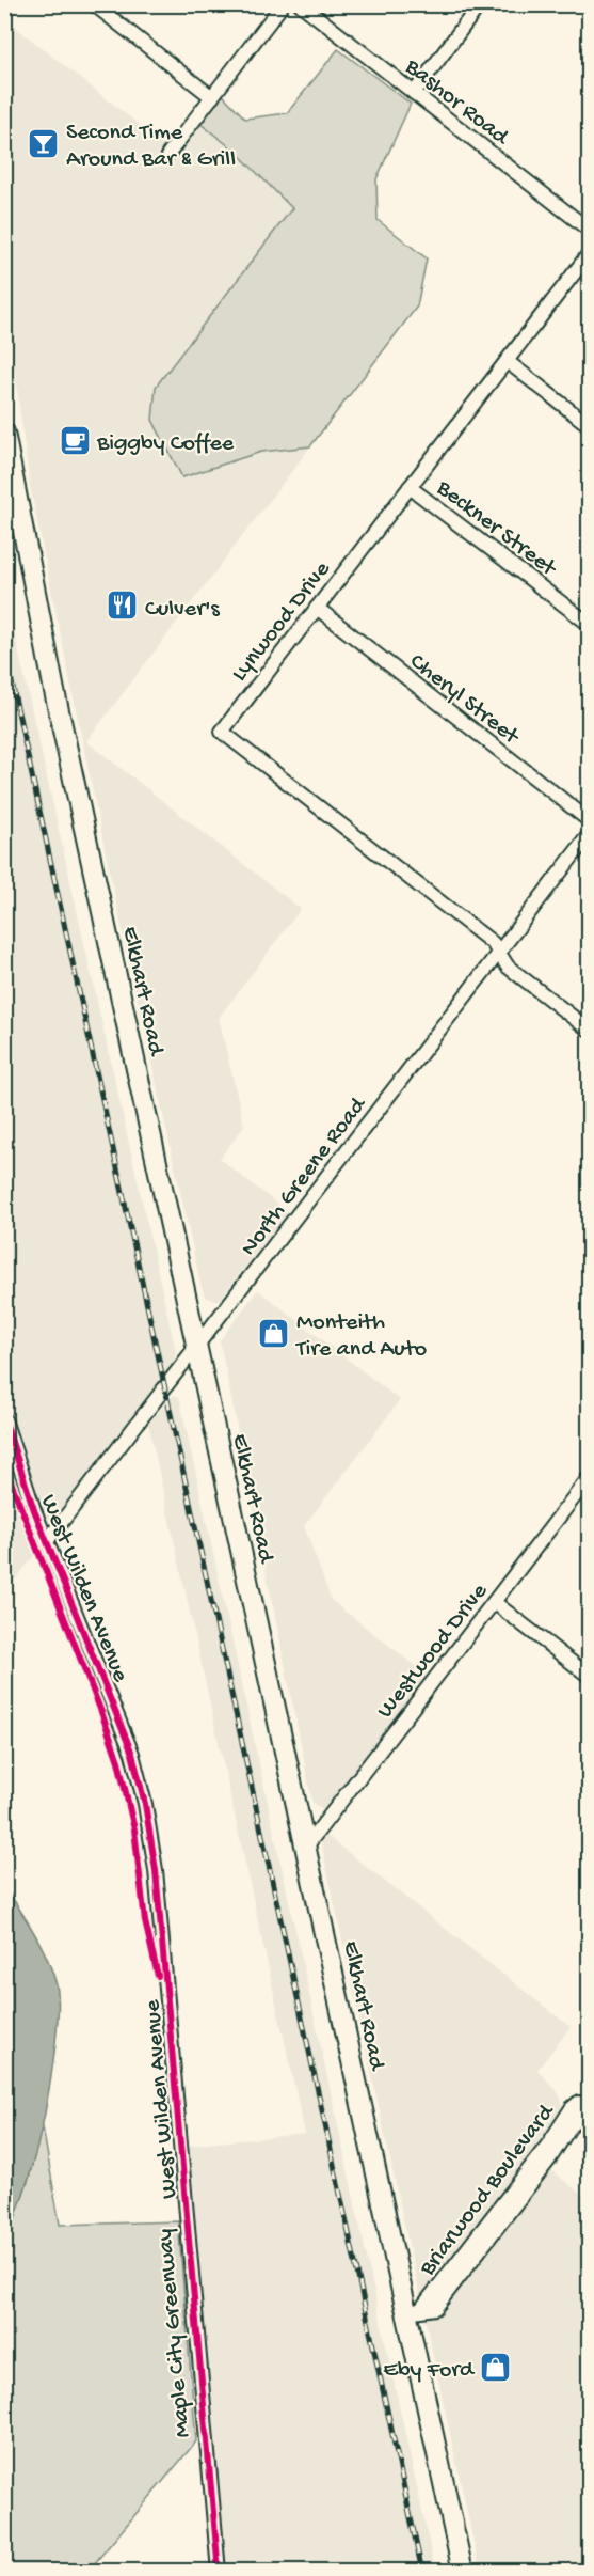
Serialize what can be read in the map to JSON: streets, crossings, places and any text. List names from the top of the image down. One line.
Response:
{"streets":{"highway":["Elkhart Road"],"street":["Bashor Road","Beckner Street","Lynwood Drive","Cheryl Street","North Greene Road","West Wilden Avenue","Westwood Drive","Briarwood Boulevard"],"cycle path":["Maple City Greenway"]},"crossings":[["Beckner Street","Lynwood Drive"],["Lynwood Drive","Cheryl Street"],["Lynwood Drive","North Greene Road"],["Elkhart Road","North Greene Road"],["Elkhart Road","Westwood Drive"],["Elkhart Road","Briarwood Boulevard"],["North Greene Road","West Wilden Avenue"]],"places":{"bar":["Second Time Around Bar & Grill"],"cafe":["Biggby Coffee"],"restaurant":["Culver's"],"shop":["Monteith Tire and Auto","Eby Ford"]}}
